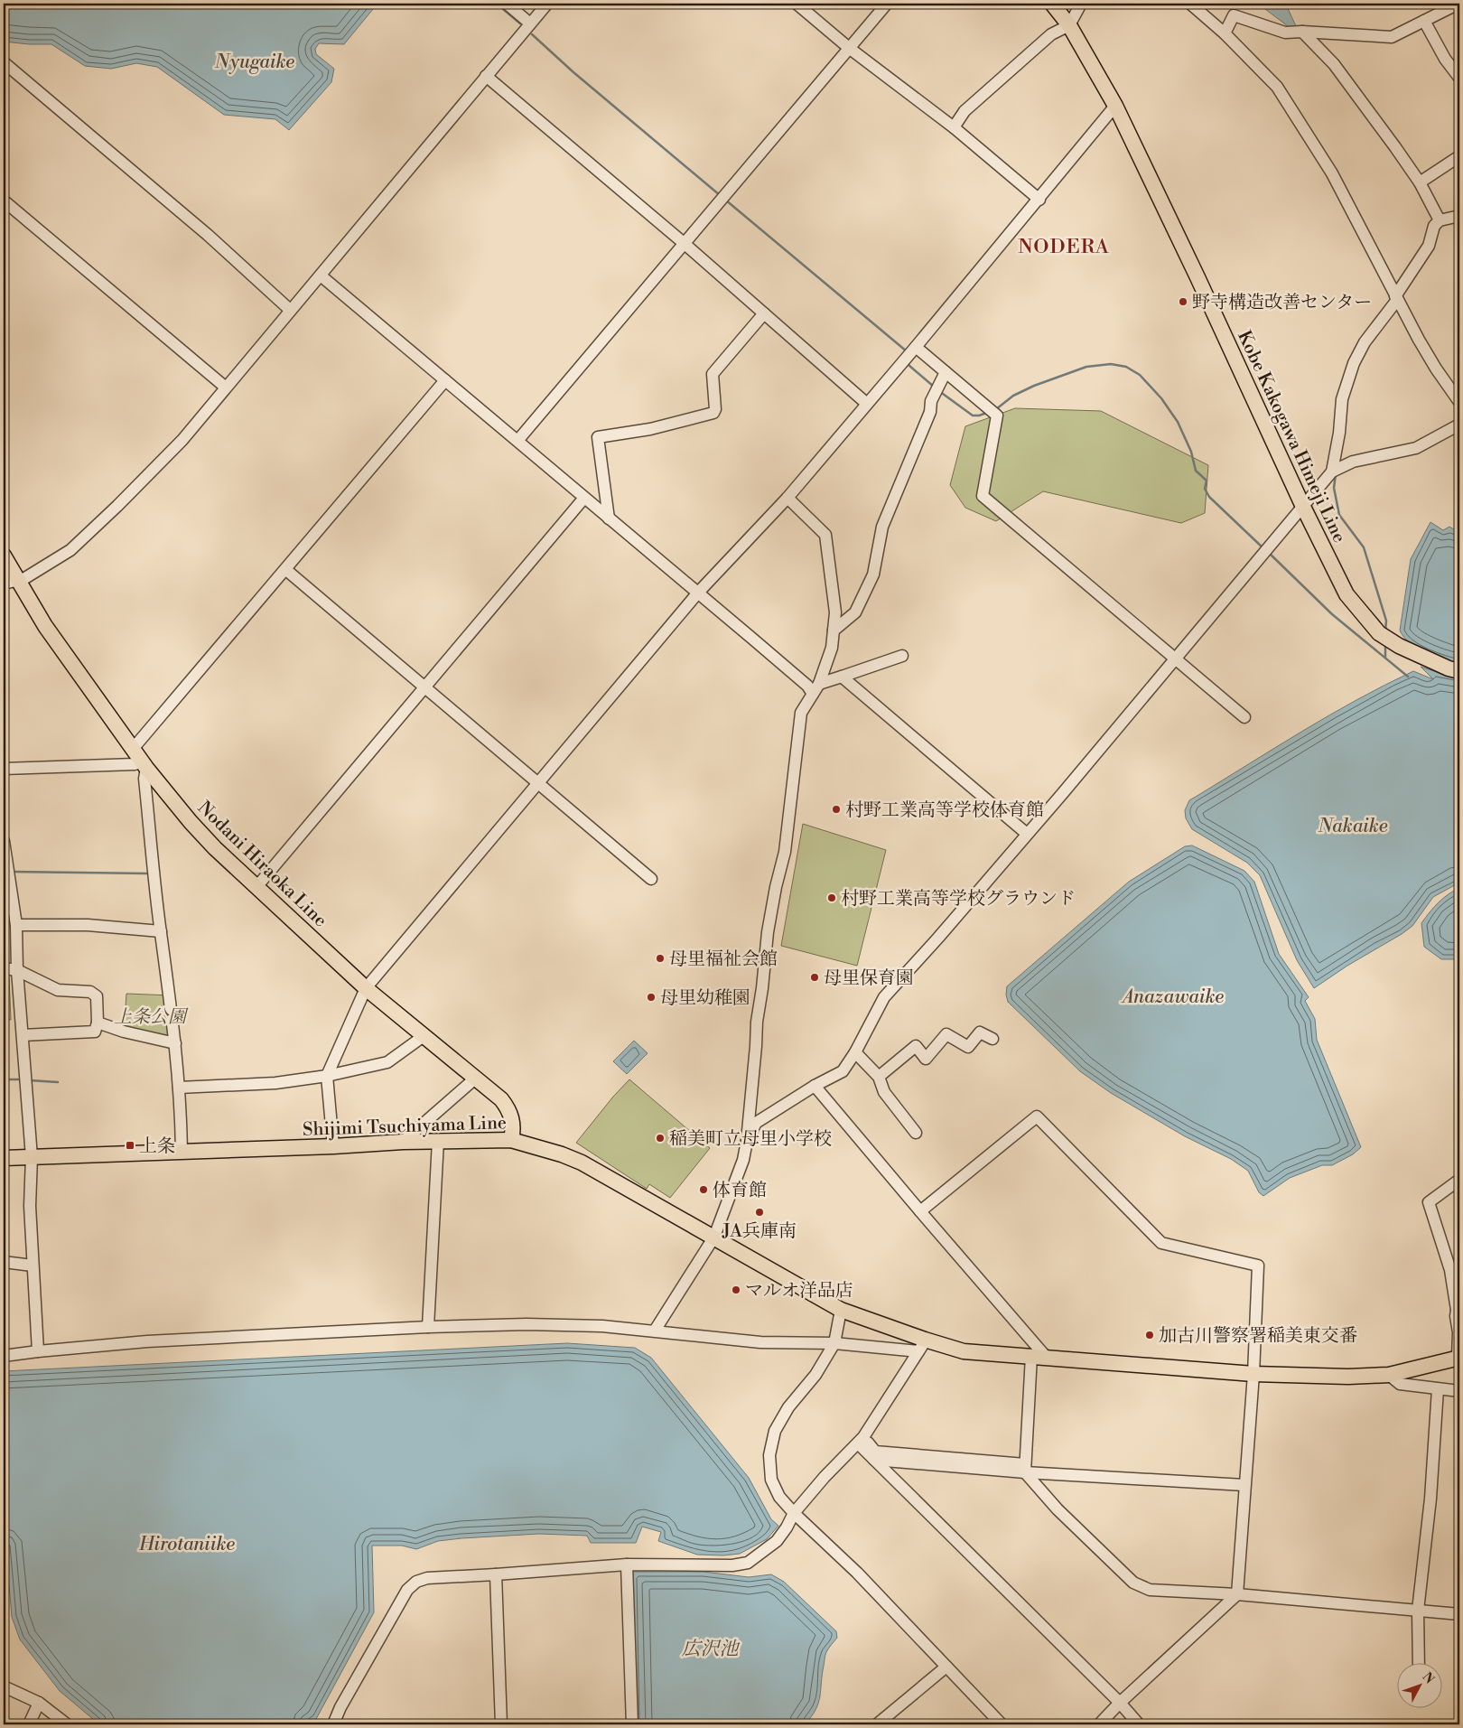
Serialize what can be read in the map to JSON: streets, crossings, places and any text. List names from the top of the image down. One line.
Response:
{"streets":{"main road":["Kobe Kakogawa Himeji Line","Nodani Hiraoka Line","Shijimi Tsuchiyama Line"]},"crossings":[["Nodani Hiraoka Line","Shijimi Tsuchiyama Line"]],"districts":["NODERA"],"water":["Nyugaike","Nakaike","Anazawaike","Hirotaniike","広沢池"],"parks":["上条公園"],"places":{"other":["野寺構造改善センター","村野工業高等学校体育館","村野工業高等学校グラウンド","母里福祉会館","母里保育園","母里幼稚園","稲美町立母里小学校","体育館","JA兵庫南","マルオ洋品店","加古川警察署稲美東交番"],"transit":["上条"]},"north":"top right"}
